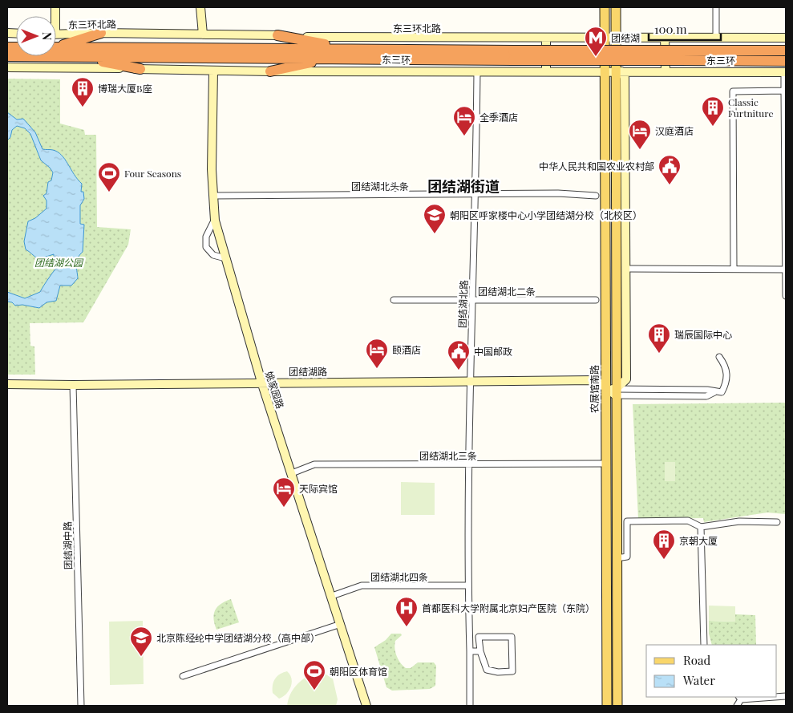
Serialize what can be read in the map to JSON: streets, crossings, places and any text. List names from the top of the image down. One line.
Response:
{"streets":{"highway":["东三环"],"main road":["农展馆南路"],"street":["东三环北路","团结湖北头条","团结湖北二条","团结湖北路","团结湖路","姚家园路","团结湖北三条","团结湖中路","团结湖北四条"]},"crossings":[["东三环北路","农展馆南路"],["团结湖北头条","团结湖北路"],["团结湖北头条","姚家园路"],["团结湖北二条","团结湖北路"],["团结湖北路","团结湖路"],["团结湖北路","团结湖北三条"],["团结湖北路","团结湖北四条"],["团结湖路","农展馆南路"],["团结湖路","姚家园路"],["团结湖路","团结湖中路"],["农展馆南路","团结湖北三条"],["姚家园路","团结湖北三条"],["姚家园路","团结湖北四条"]],"districts":["团结湖街道"],"parks":["团结湖公园"],"places":{"metro station":["团结湖"],"building":["博瑞大厦B座","Classic Furtniture","瑞辰国际中心","京朝大厦"],"hotel":["全季酒店","汉庭酒店","颐酒店","天际宾馆"],"public building":["中华人民共和国农业农村部","中国邮政"],"sports":["Four Seasons","朝阳区体育馆"],"school or university":["朝阳区呼家楼中心小学团结湖分校（北校区）","北京陈经纶中学团结湖分校（高中部）"],"hospital":["首都医科大学附属北京妇产医院（东院）"]},"legend":["Road","Water"],"scale_bar":"100 m","north":"right"}
